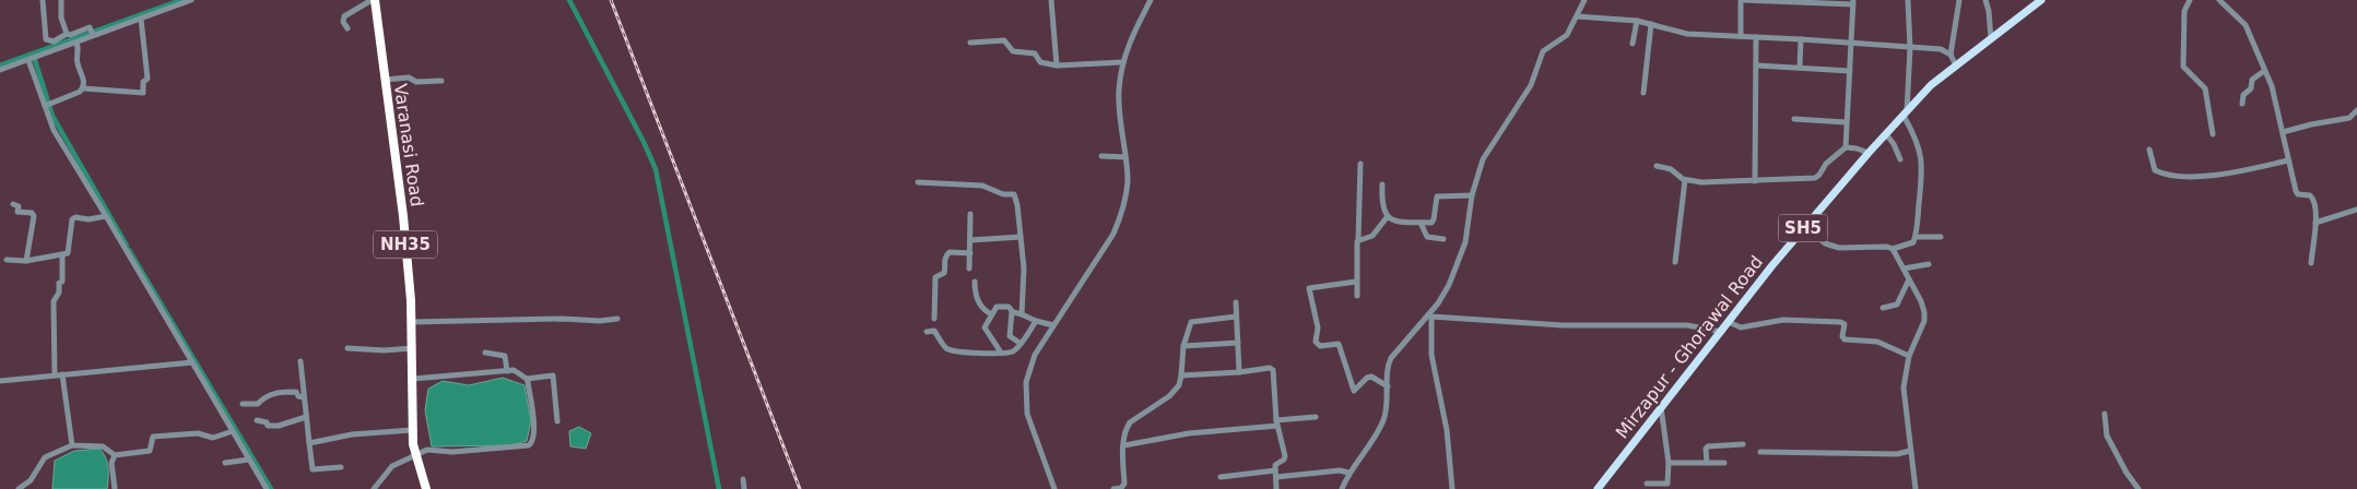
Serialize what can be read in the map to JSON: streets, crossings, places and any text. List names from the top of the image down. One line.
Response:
{"streets":{"highway":["Varanasi Road","NH35"],"main road":["SH5","Mirzapur - Ghorawal Road"]}}
